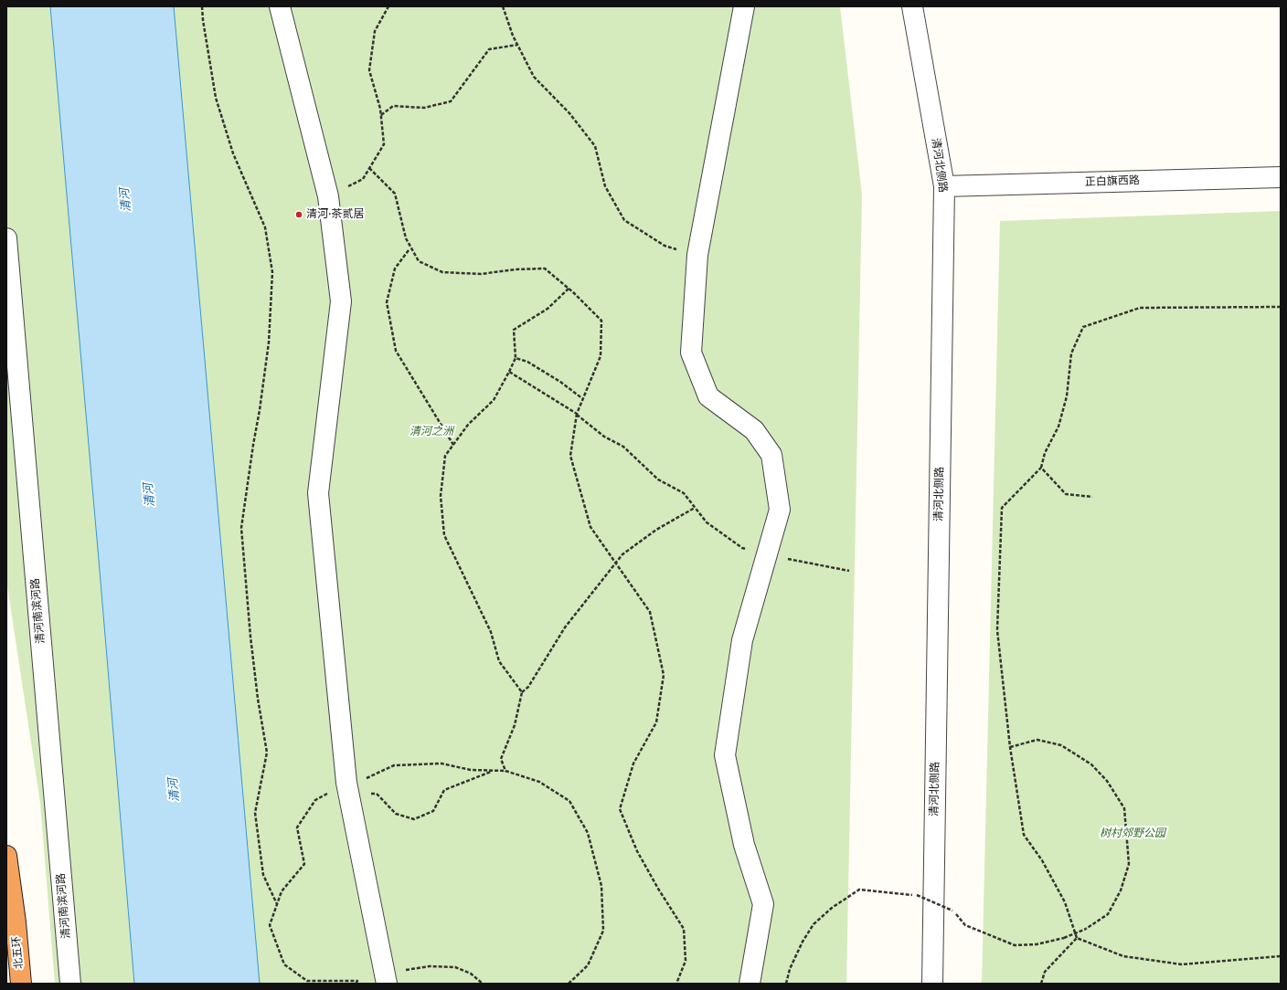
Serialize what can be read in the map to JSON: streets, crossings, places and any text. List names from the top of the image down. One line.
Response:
{"streets":{"highway":["北五环"],"street":["清河北侧路","正白旗西路","清河南滨河路"]},"crossings":[["清河北侧路","正白旗西路"]],"water":["清河"],"parks":["清河之洲","树村郊野公园"],"places":["清河·茶贰居"]}
